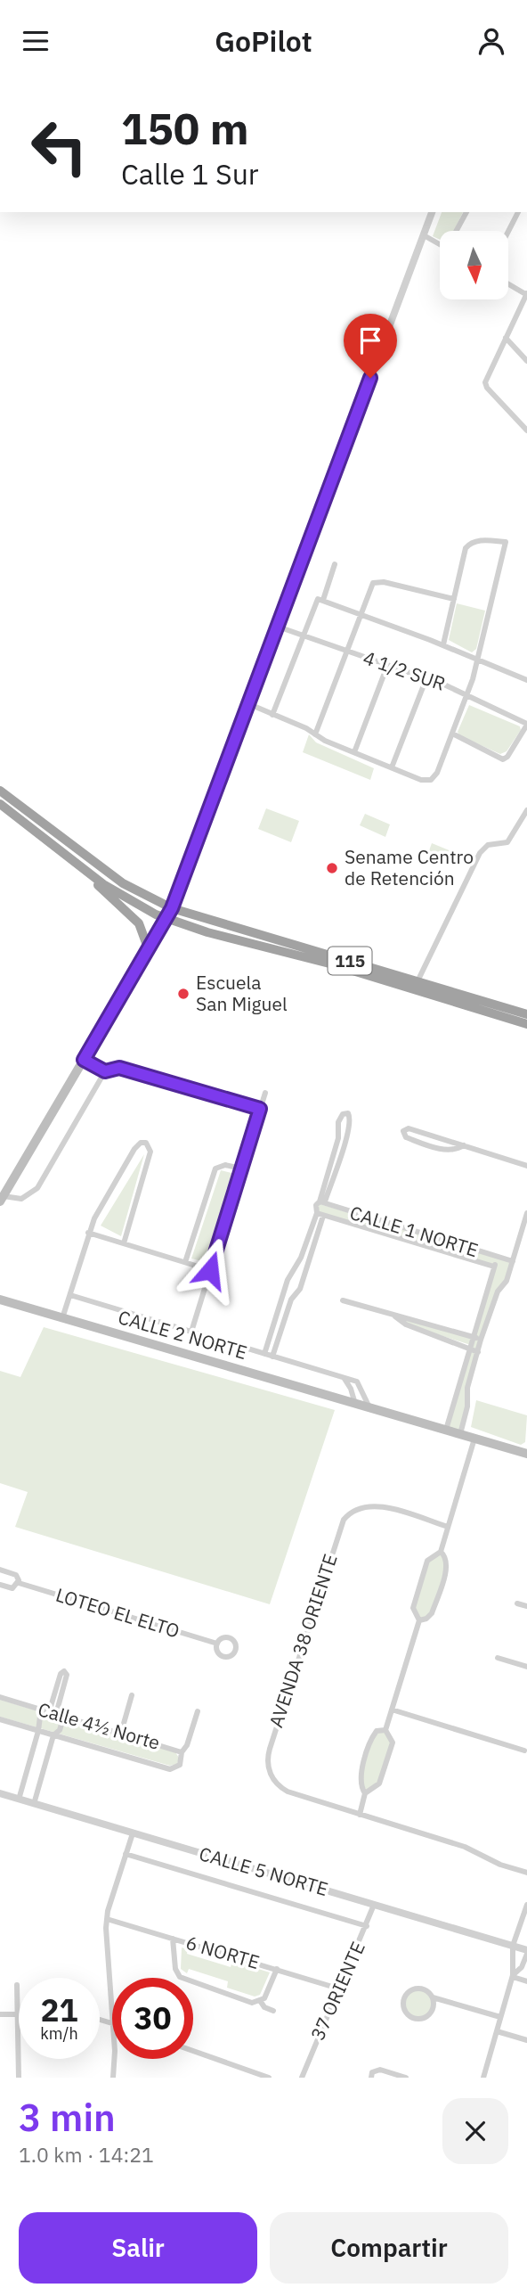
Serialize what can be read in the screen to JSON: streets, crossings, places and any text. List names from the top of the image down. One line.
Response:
{"streets":{"highway":["115"],"main road":["CALLE 2 NORTE"],"street":["4 1/2 SUR","CALLE 1 NORTE","LOTEO EL ELTO","AVENDA 38 ORIENTE","Calle 4½ Norte","CALLE 5 NORTE","6 NORTE","37 ORIENTE"]},"crossings":[["CALLE 5 NORTE","37 ORIENTE"],["6 NORTE","37 ORIENTE"]],"places":["Sename Centro de Retención","Escuela San Miguel"],"north":"bottom","page":{"header":"GoPilot","turn":["150 m","Calle 1 Sur"],"speed":"21 km/h","limit":"30","heading":["3 min","1.0 km · 14:21"],"buttons":["Salir","Compartir"]}}
